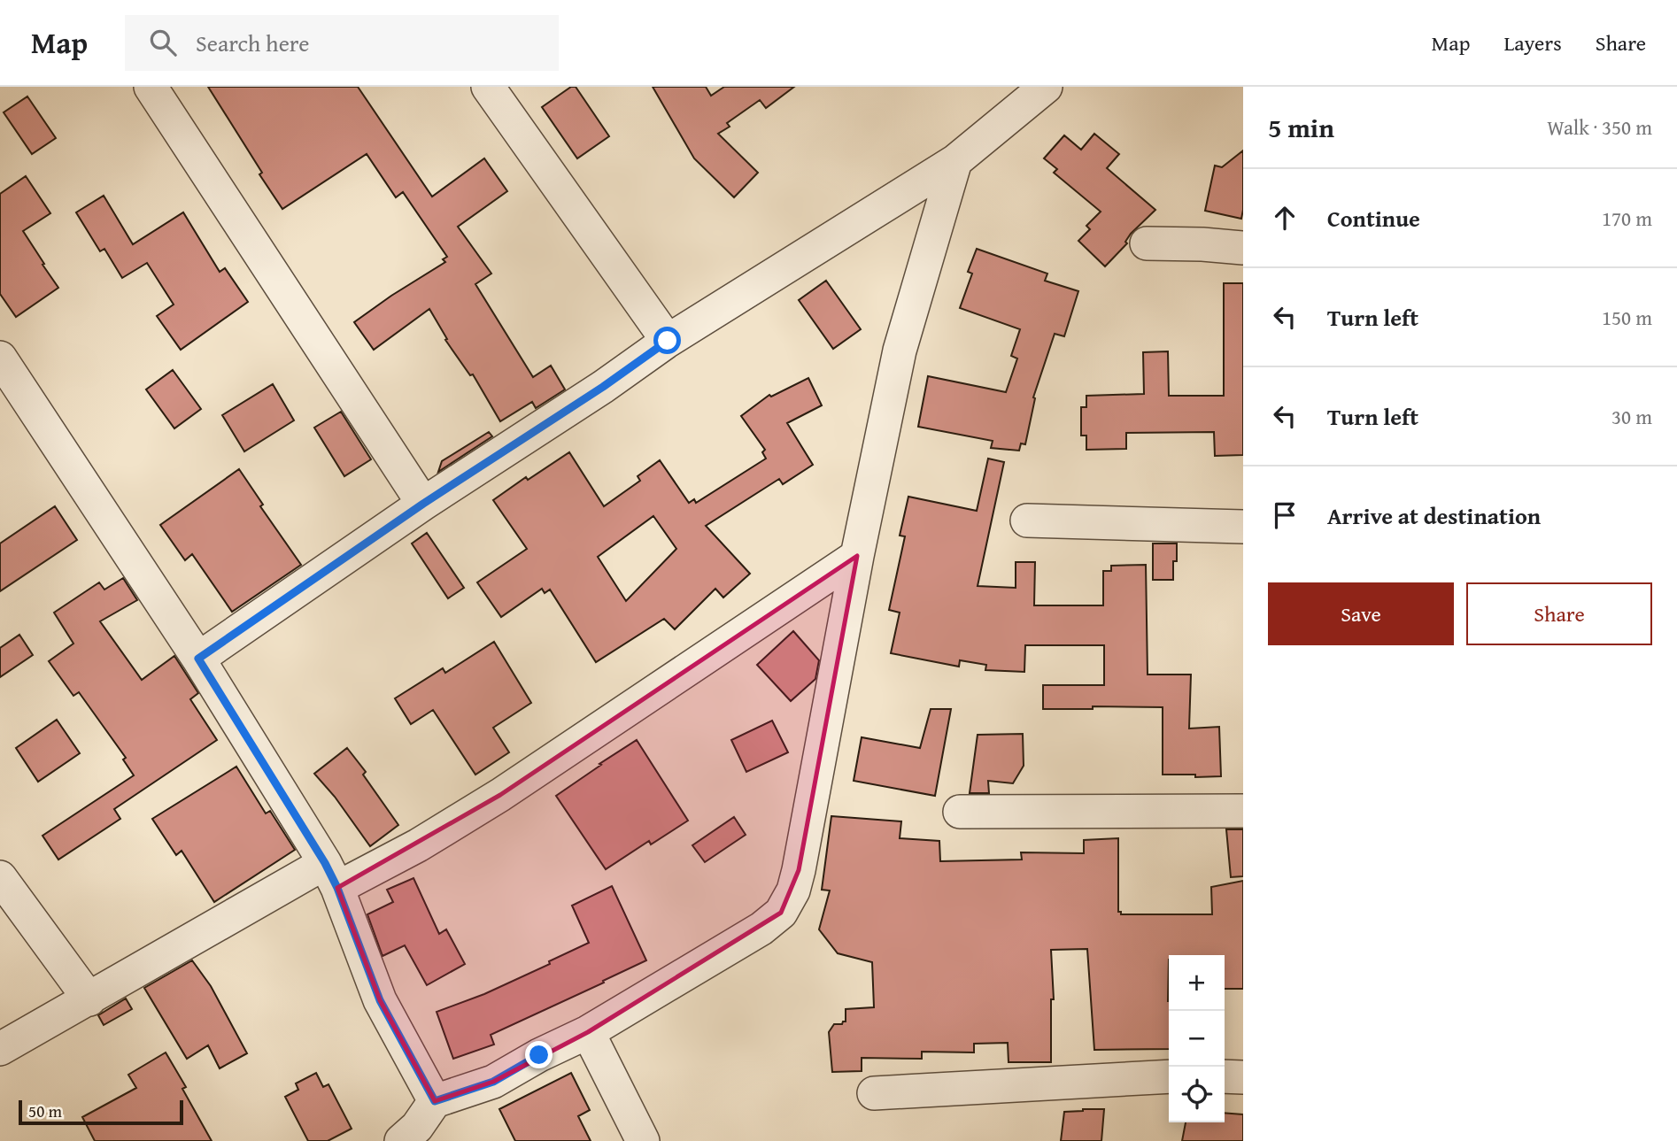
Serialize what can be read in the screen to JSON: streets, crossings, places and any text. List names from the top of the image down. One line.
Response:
{"scale_bar":"50 m","page":{"header":"Map","search":"Search here","nav":["Map","Layers","Share"],"heading":["5 min","Walk · 350 m"],"list":[["Continue","170 m"],["Turn left","150 m"],["Turn left","30 m"],"Arrive at destination"],"buttons":["Save","Share"],"map_buttons":["+","−"],"scale":"50 m"}}
